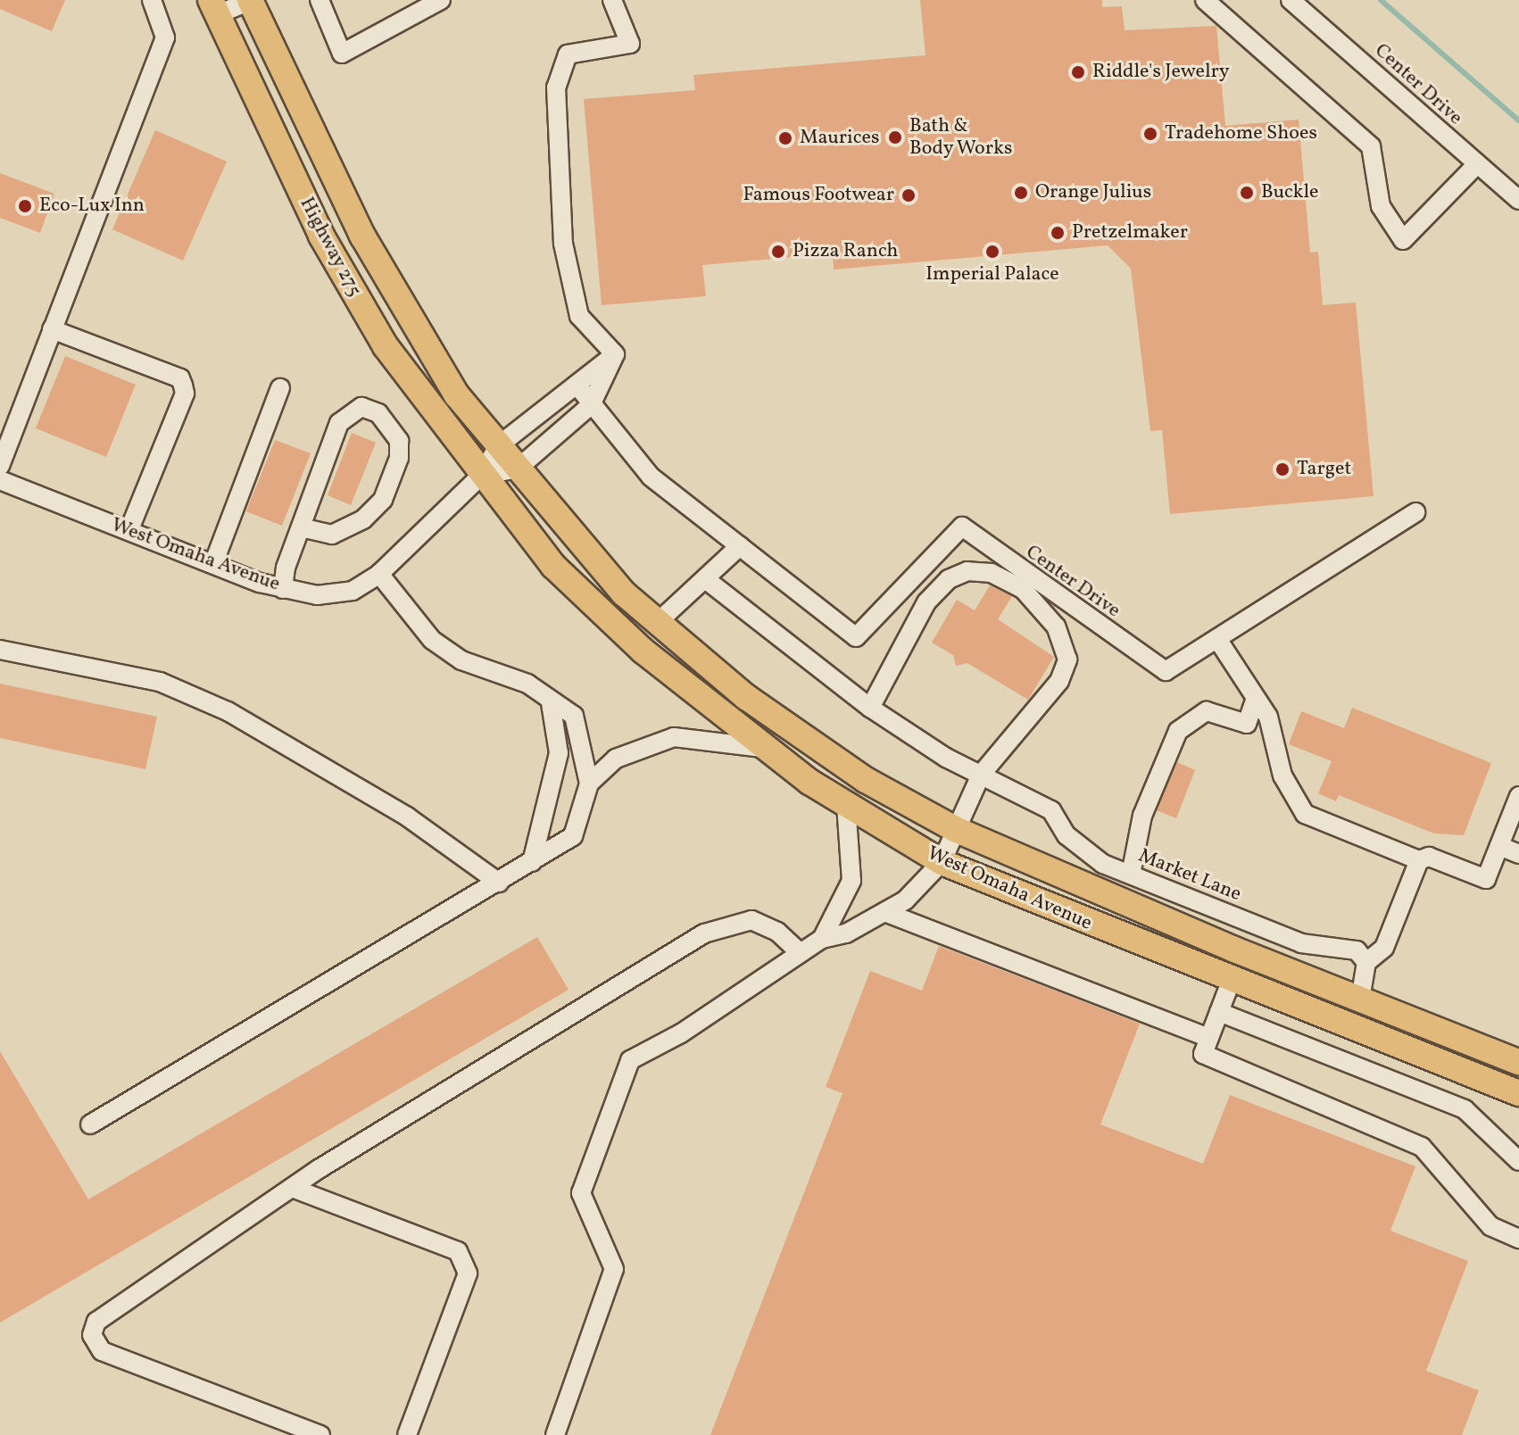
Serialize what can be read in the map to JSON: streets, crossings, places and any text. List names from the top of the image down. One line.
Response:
{"streets":{"highway":["Highway 275","West Omaha Avenue"],"street":["Center Drive","Market Lane"]},"crossings":[["Highway 275","West Omaha Avenue"]],"places":["Riddle's Jewelry","Tradehome Shoes","Bath & Body Works","Maurices","Orange Julius","Buckle","Famous Footwear","Eco-Lux Inn","Pretzelmaker","Pizza Ranch","Imperial Palace","Target"]}
